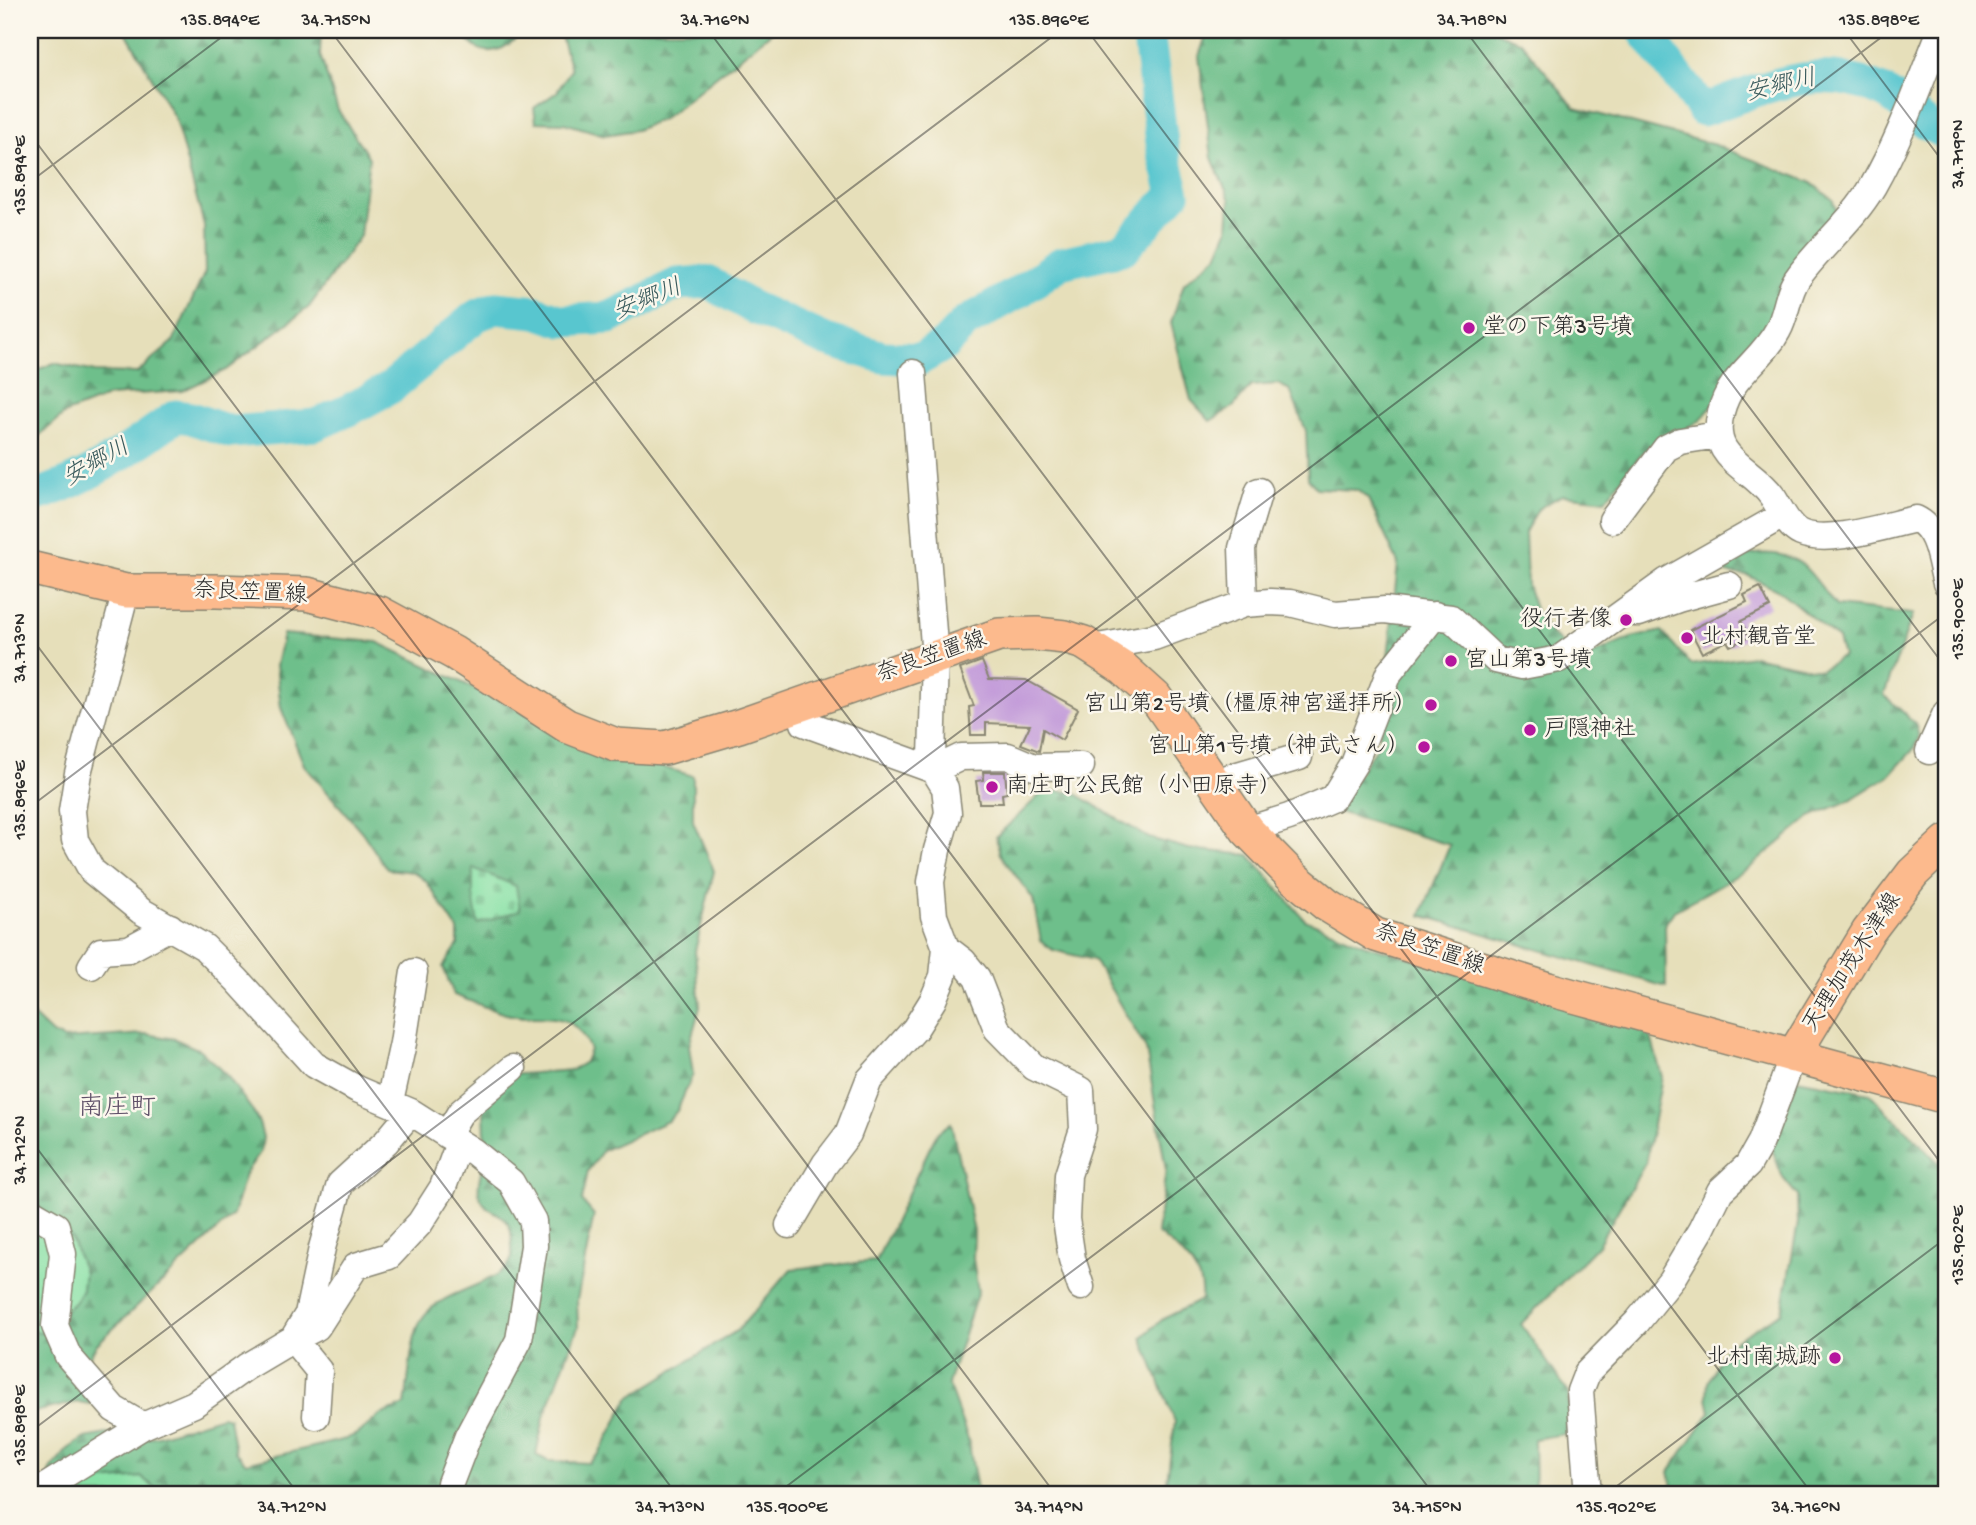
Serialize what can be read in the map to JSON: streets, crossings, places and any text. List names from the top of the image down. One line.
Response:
{"streets":{"main road":["奈良笠置線","天理加茂木津線"]},"crossings":[["奈良笠置線","天理加茂木津線"]],"districts":["南庄町"],"water":["安郷川"],"places":["堂の下第3号墳","役行者像","北村観音堂","宮山第3号墳","宮山第2号墳（橿原神宮遥拝所）","戸隠神社","宮山第1号墳（神武さん）","南庄町公民館（小田原寺）","北村南城跡"],"coordinates":["135.894°E","34.715°N","34.716°N","135.896°E","34.718°N","135.898°E","34.719°N","135.900°E","34.713°N","34.712°N","135.902°E","34.714°N"]}
